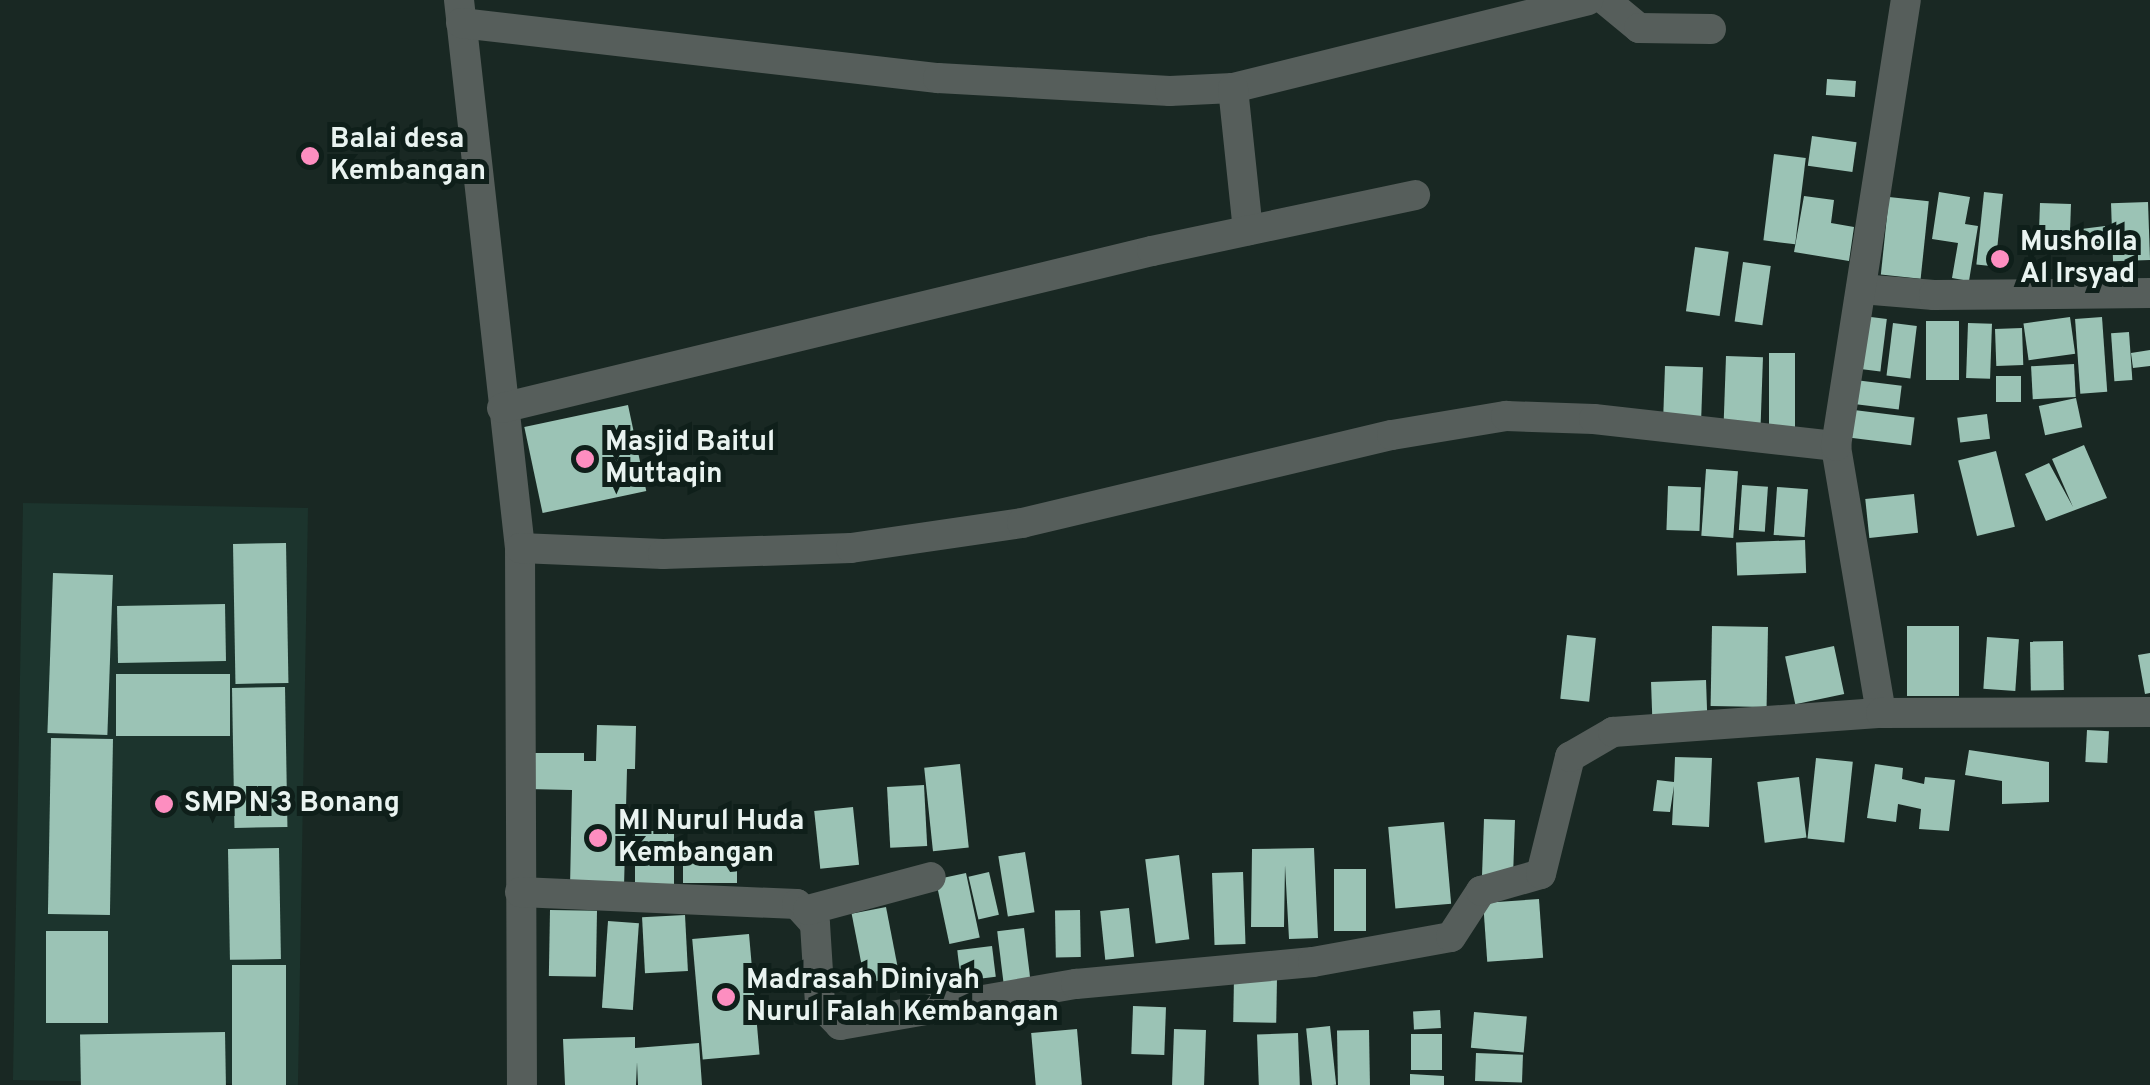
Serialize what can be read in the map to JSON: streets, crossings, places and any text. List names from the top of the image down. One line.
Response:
{"places":["Balai desa Kembangan","Musholla Al Irsyad","Masjid Baitul Muttaqin","SMP N 3 Bonang","MI Nurul Huda Kembangan","Madrasah Diniyah Nurul Falah Kembangan"]}
